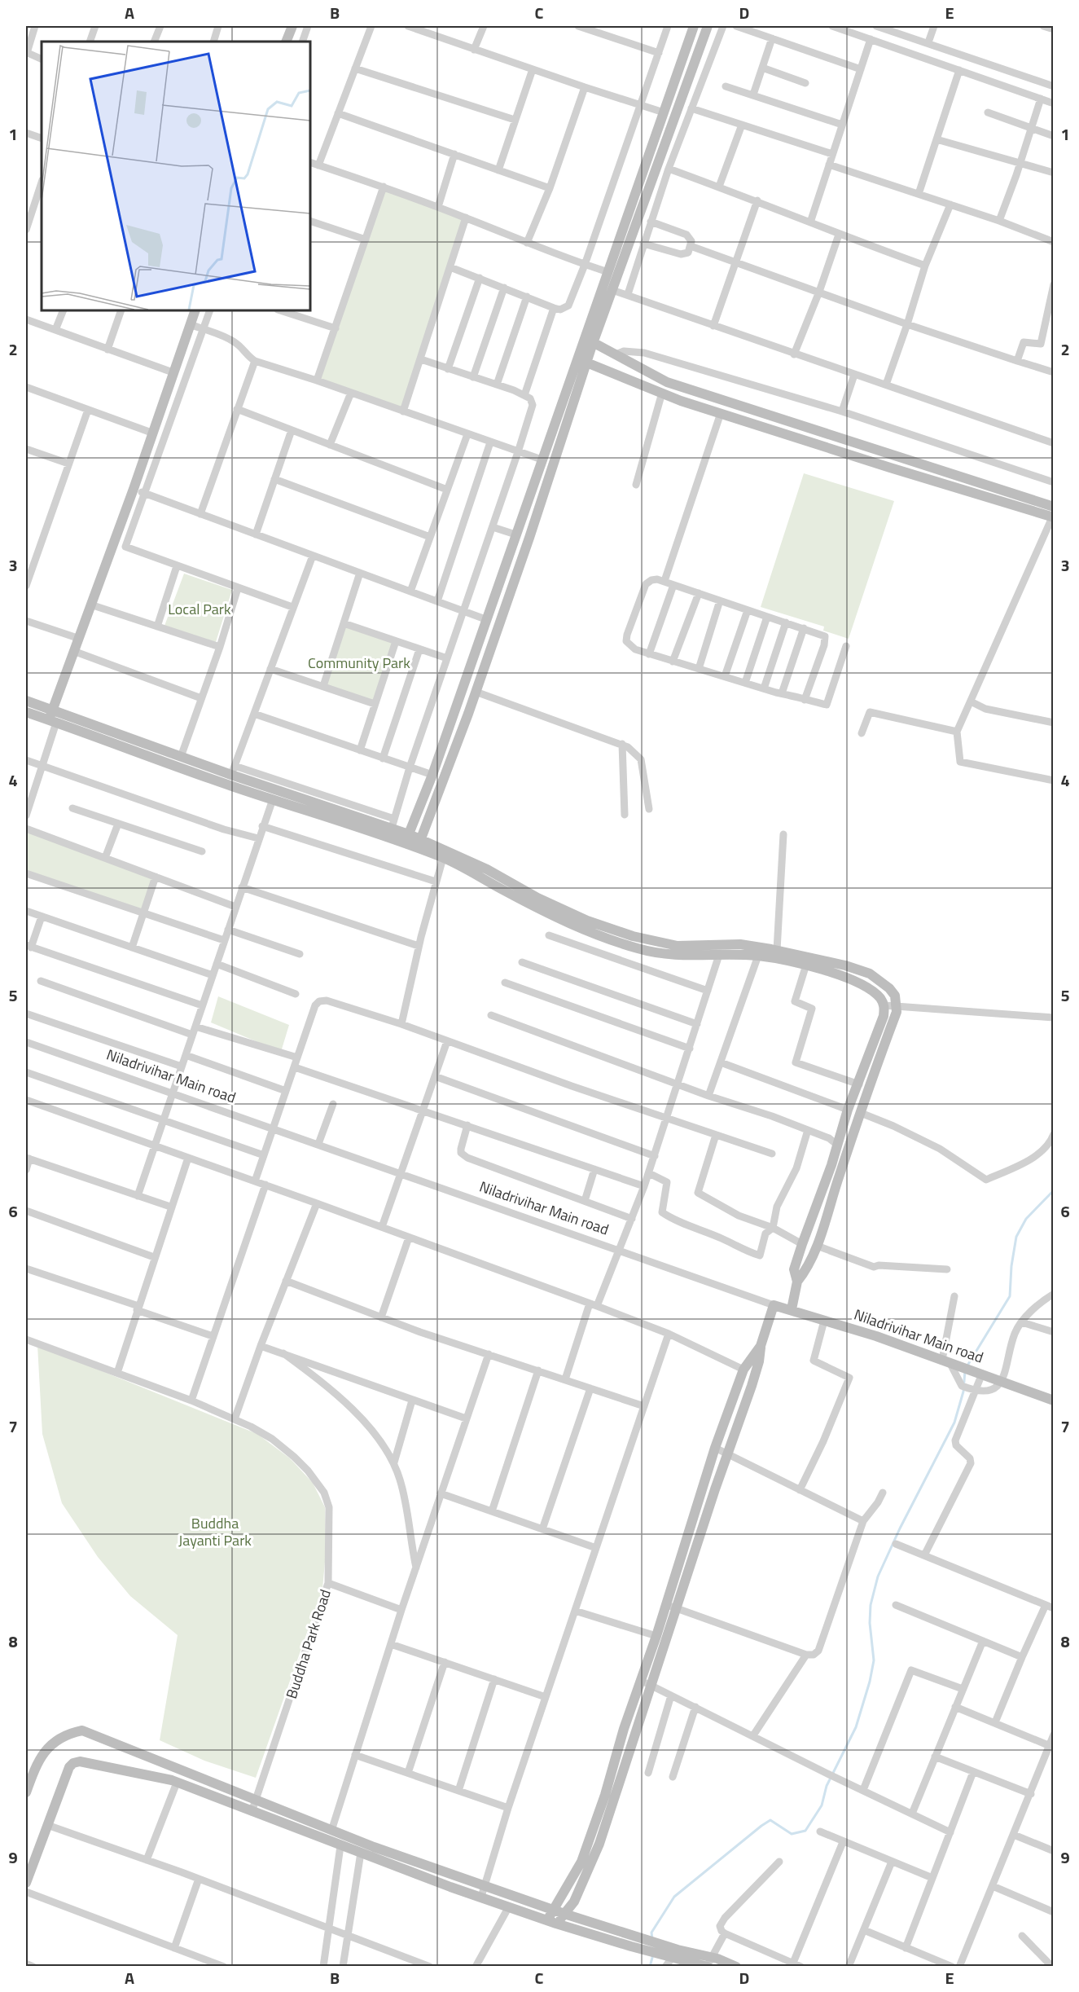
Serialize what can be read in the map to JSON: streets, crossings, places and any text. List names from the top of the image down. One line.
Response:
{"streets":{"street":["Niladrivihar Main road","Buddha Park Road"]},"parks":["Local Park","Community Park","Buddha Jayanti Park"],"grid":{"columns":["A","B","C","D","E"],"rows":["1","2","3","4","5","6","7","8","9"]}}
